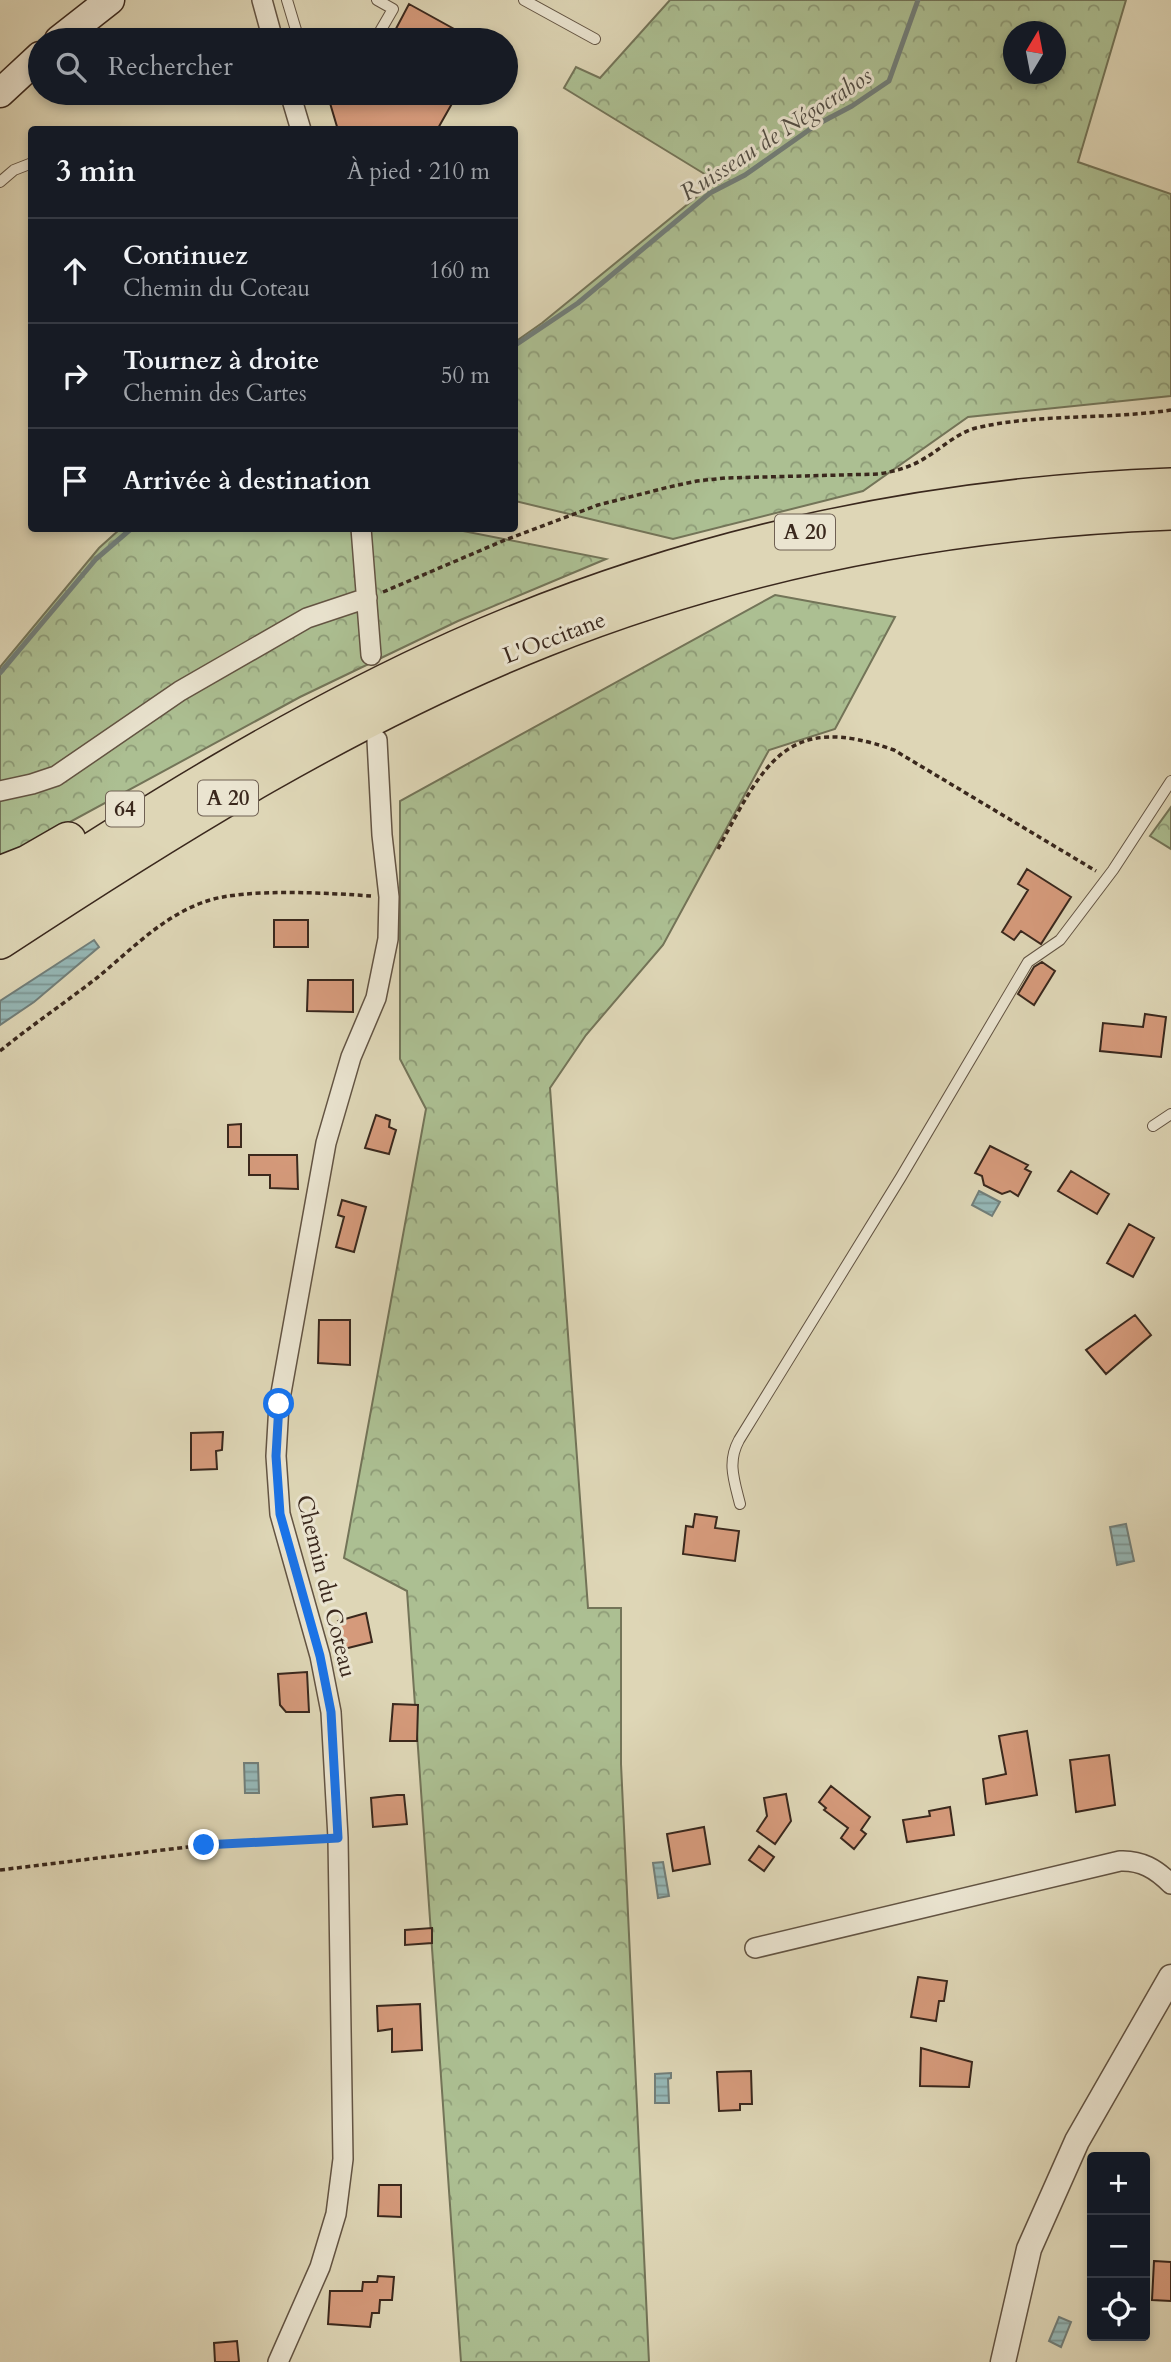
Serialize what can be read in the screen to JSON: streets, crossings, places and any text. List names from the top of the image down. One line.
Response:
{"streets":{"highway":["A 20","L'Occitane","64"],"street":["Chemin du Coteau"]},"crossings":[["L'Occitane","64"]],"water":["Ruisseau de Négocrabos"],"north":"top","page":{"search":"Rechercher","heading":["3 min","À pied · 210 m"],"list":[["Continuez","Chemin du Coteau","160 m"],["Tournez à droite","Chemin des Cartes","50 m"],"Arrivée à destination"],"map_buttons":["+","−"]}}
